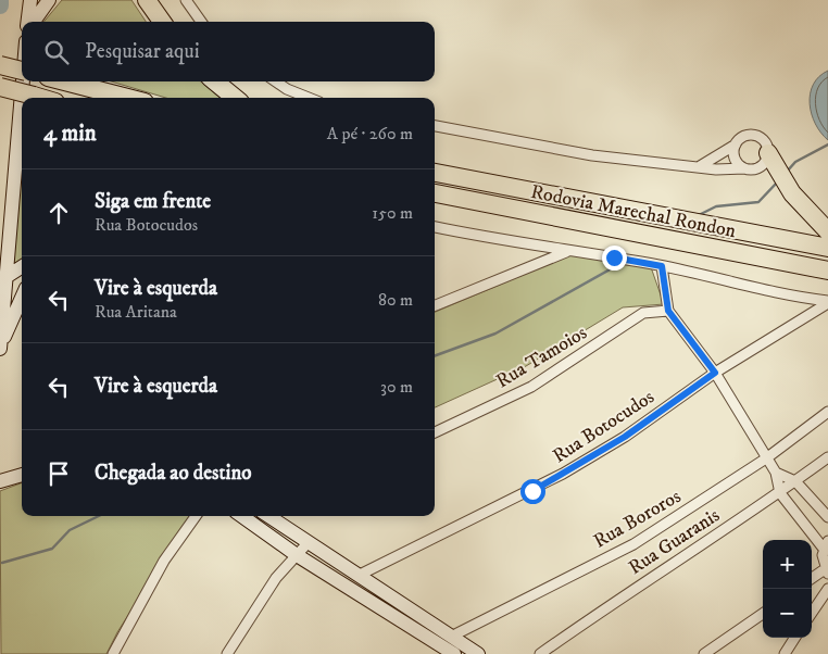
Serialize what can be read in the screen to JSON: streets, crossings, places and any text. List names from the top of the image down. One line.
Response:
{"streets":{"highway":["Rodovia Marechal Rondon"],"street":["Rua Tamoios","Rua Botocudos","Rua Bororos","Rua Guaranis"]},"page":{"search":"Pesquisar aqui","heading":["4 min","A pé · 260 m"],"list":[["Siga em frente","Rua Botocudos","150 m"],["Vire à esquerda","Rua Aritana","80 m"],["Vire à esquerda","30 m"],"Chegada ao destino"],"map_buttons":["+","−"]}}
